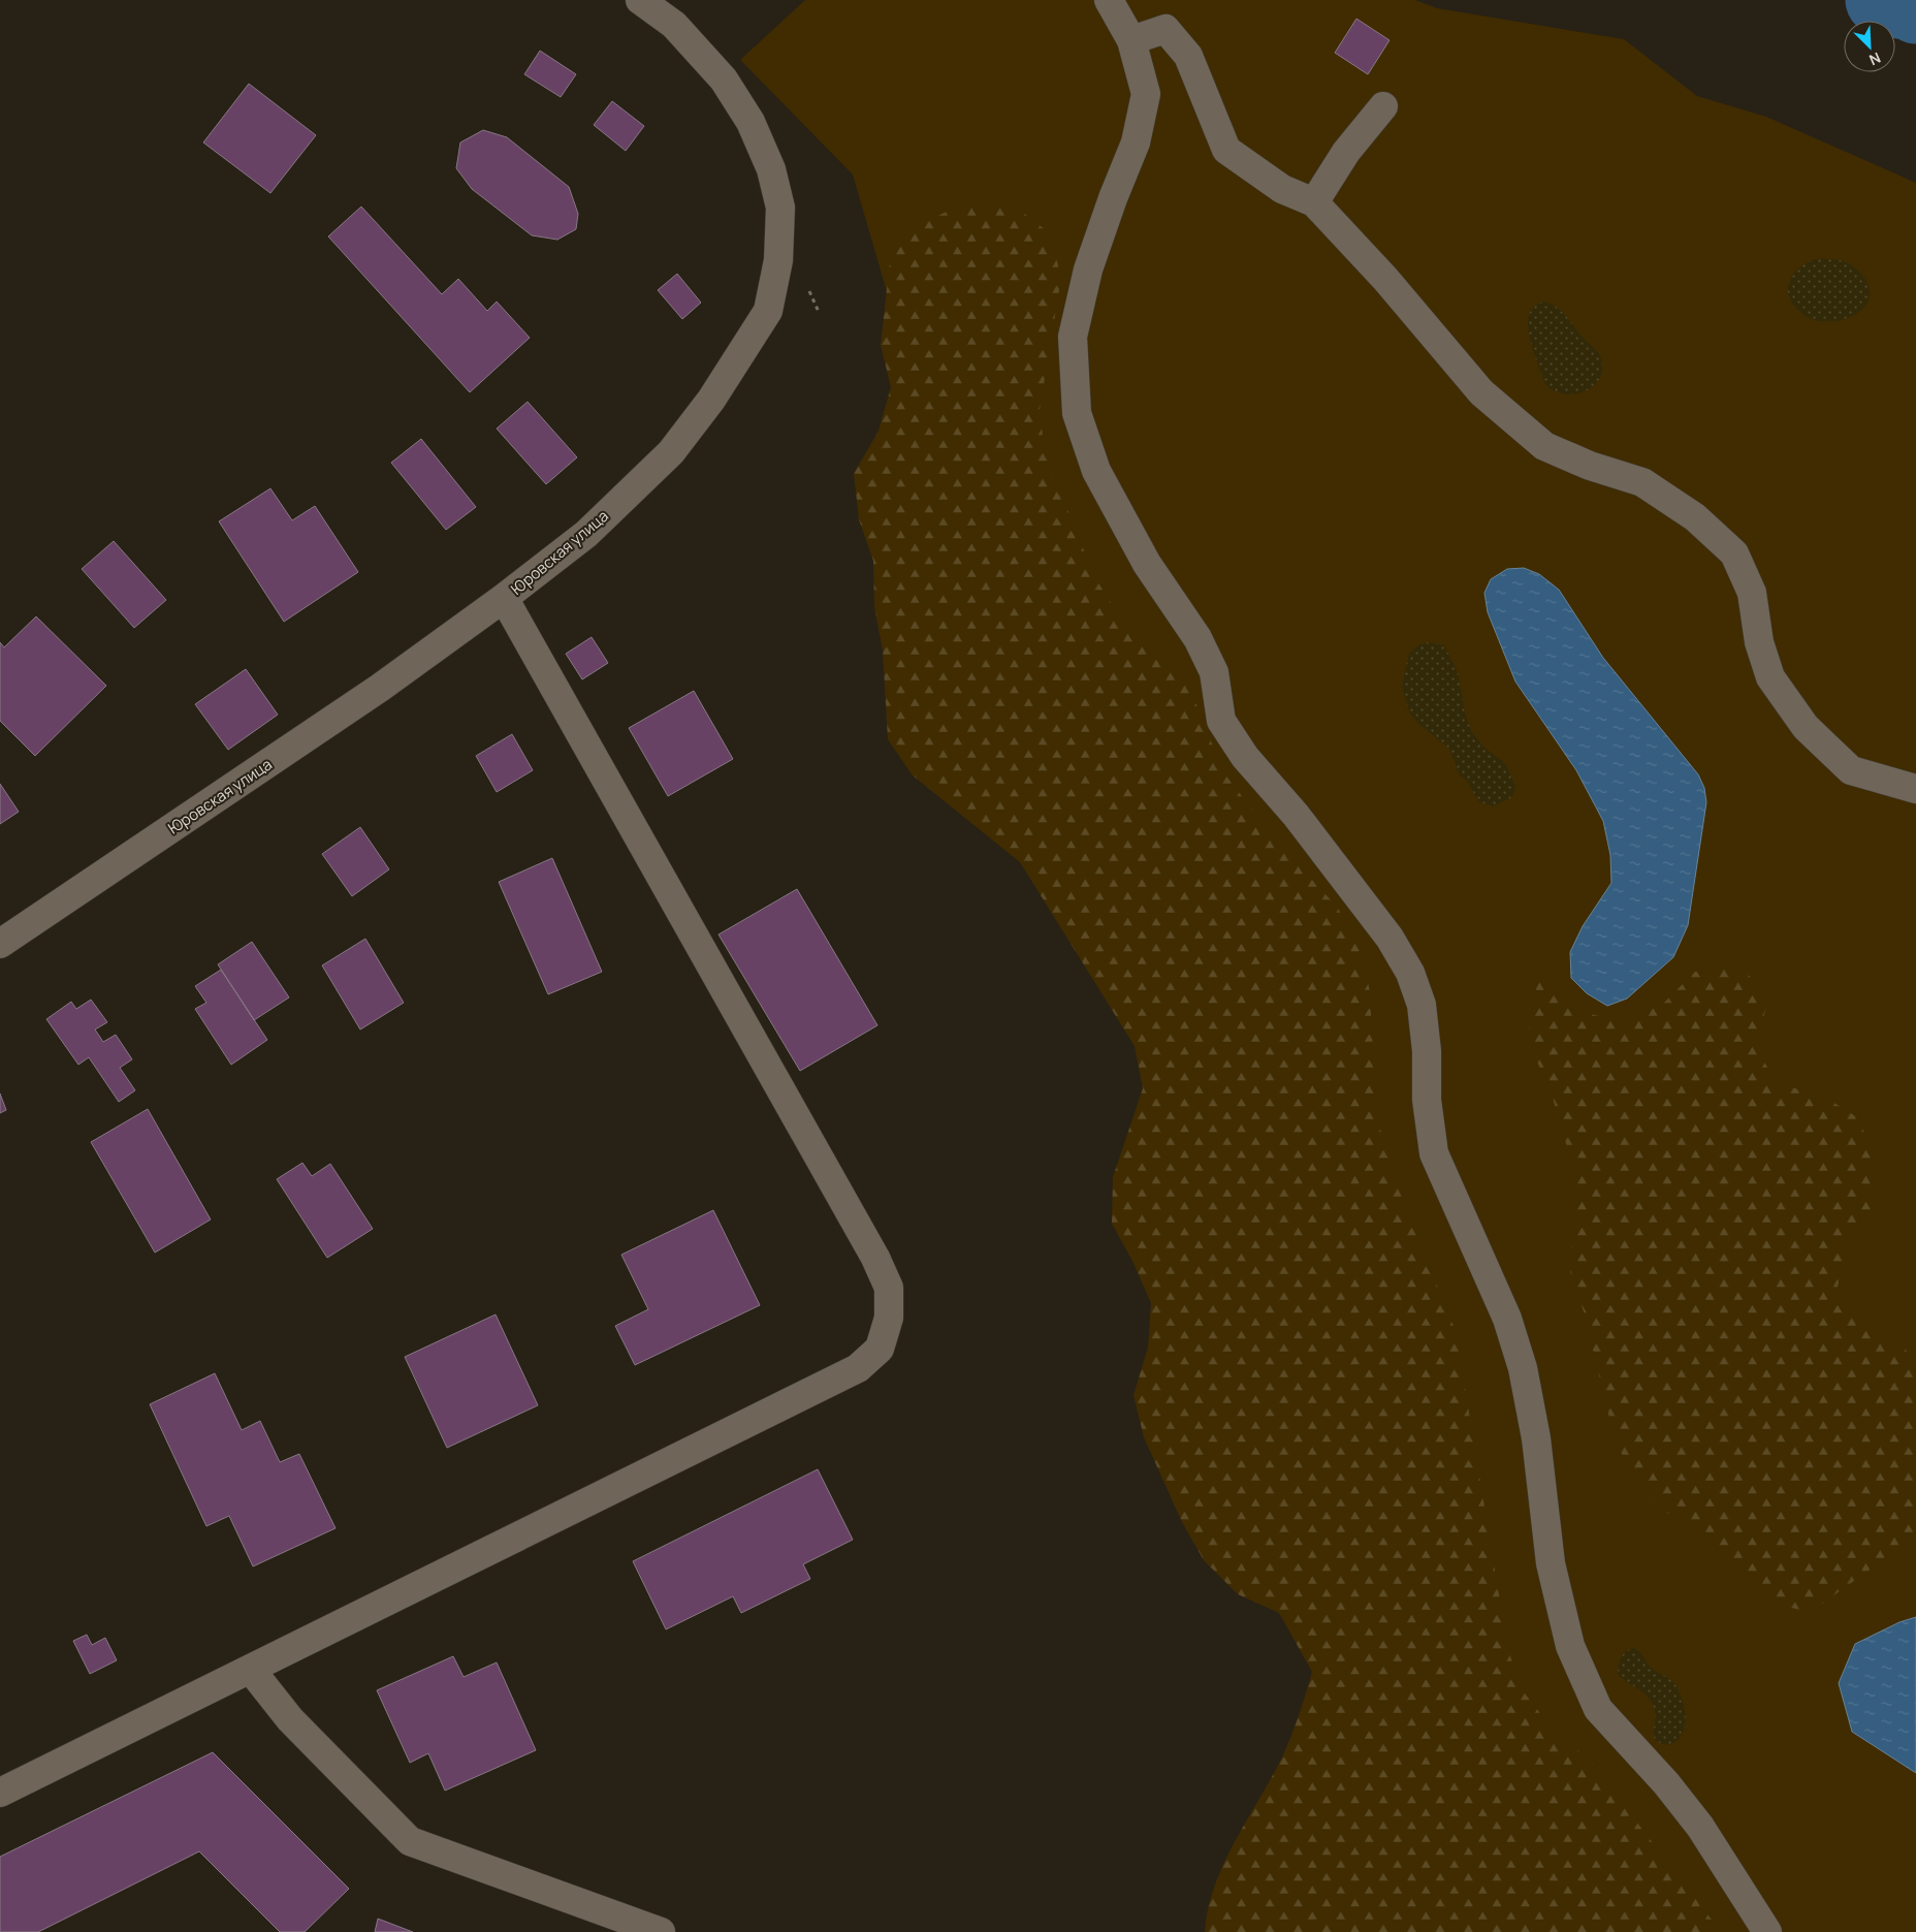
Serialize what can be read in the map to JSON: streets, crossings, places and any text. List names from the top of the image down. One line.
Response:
{"streets":{"street":["Юровская улица"]},"north":"bottom right"}
